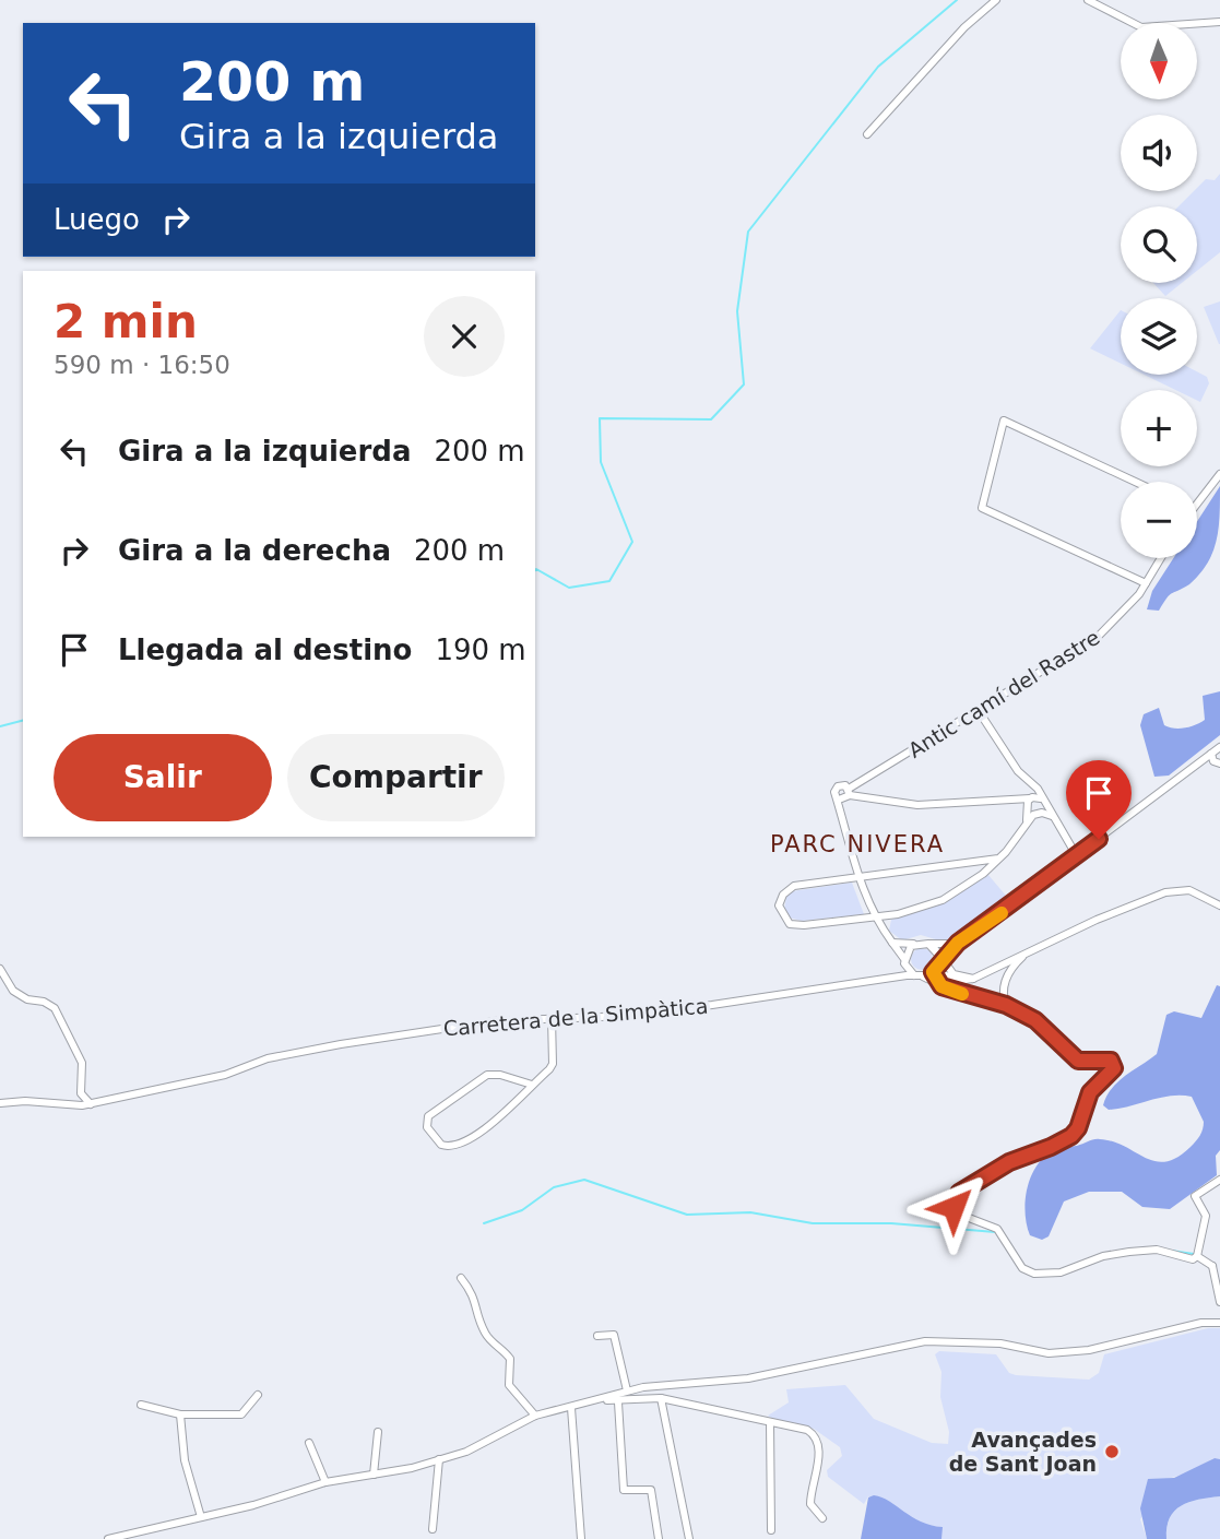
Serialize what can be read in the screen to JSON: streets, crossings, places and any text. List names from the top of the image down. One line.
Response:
{"streets":{"street":["Antic camí del Rastre","Carretera de la Simpàtica"]},"districts":["PARC NIVERA"],"places":["Avançades de Sant Joan"],"north":"bottom","page":{"map_buttons":["+","−"],"turn":["200 m","Gira a la izquierda"],"then":"Luego","heading":["2 min","590 m · 16:50"],"list":[{"name":"Gira a la izquierda","value":"200 m"},{"name":"Gira a la derecha","value":"200 m"},{"name":"Llegada al destino","value":"190 m"}],"buttons":["Salir","Compartir"]}}
